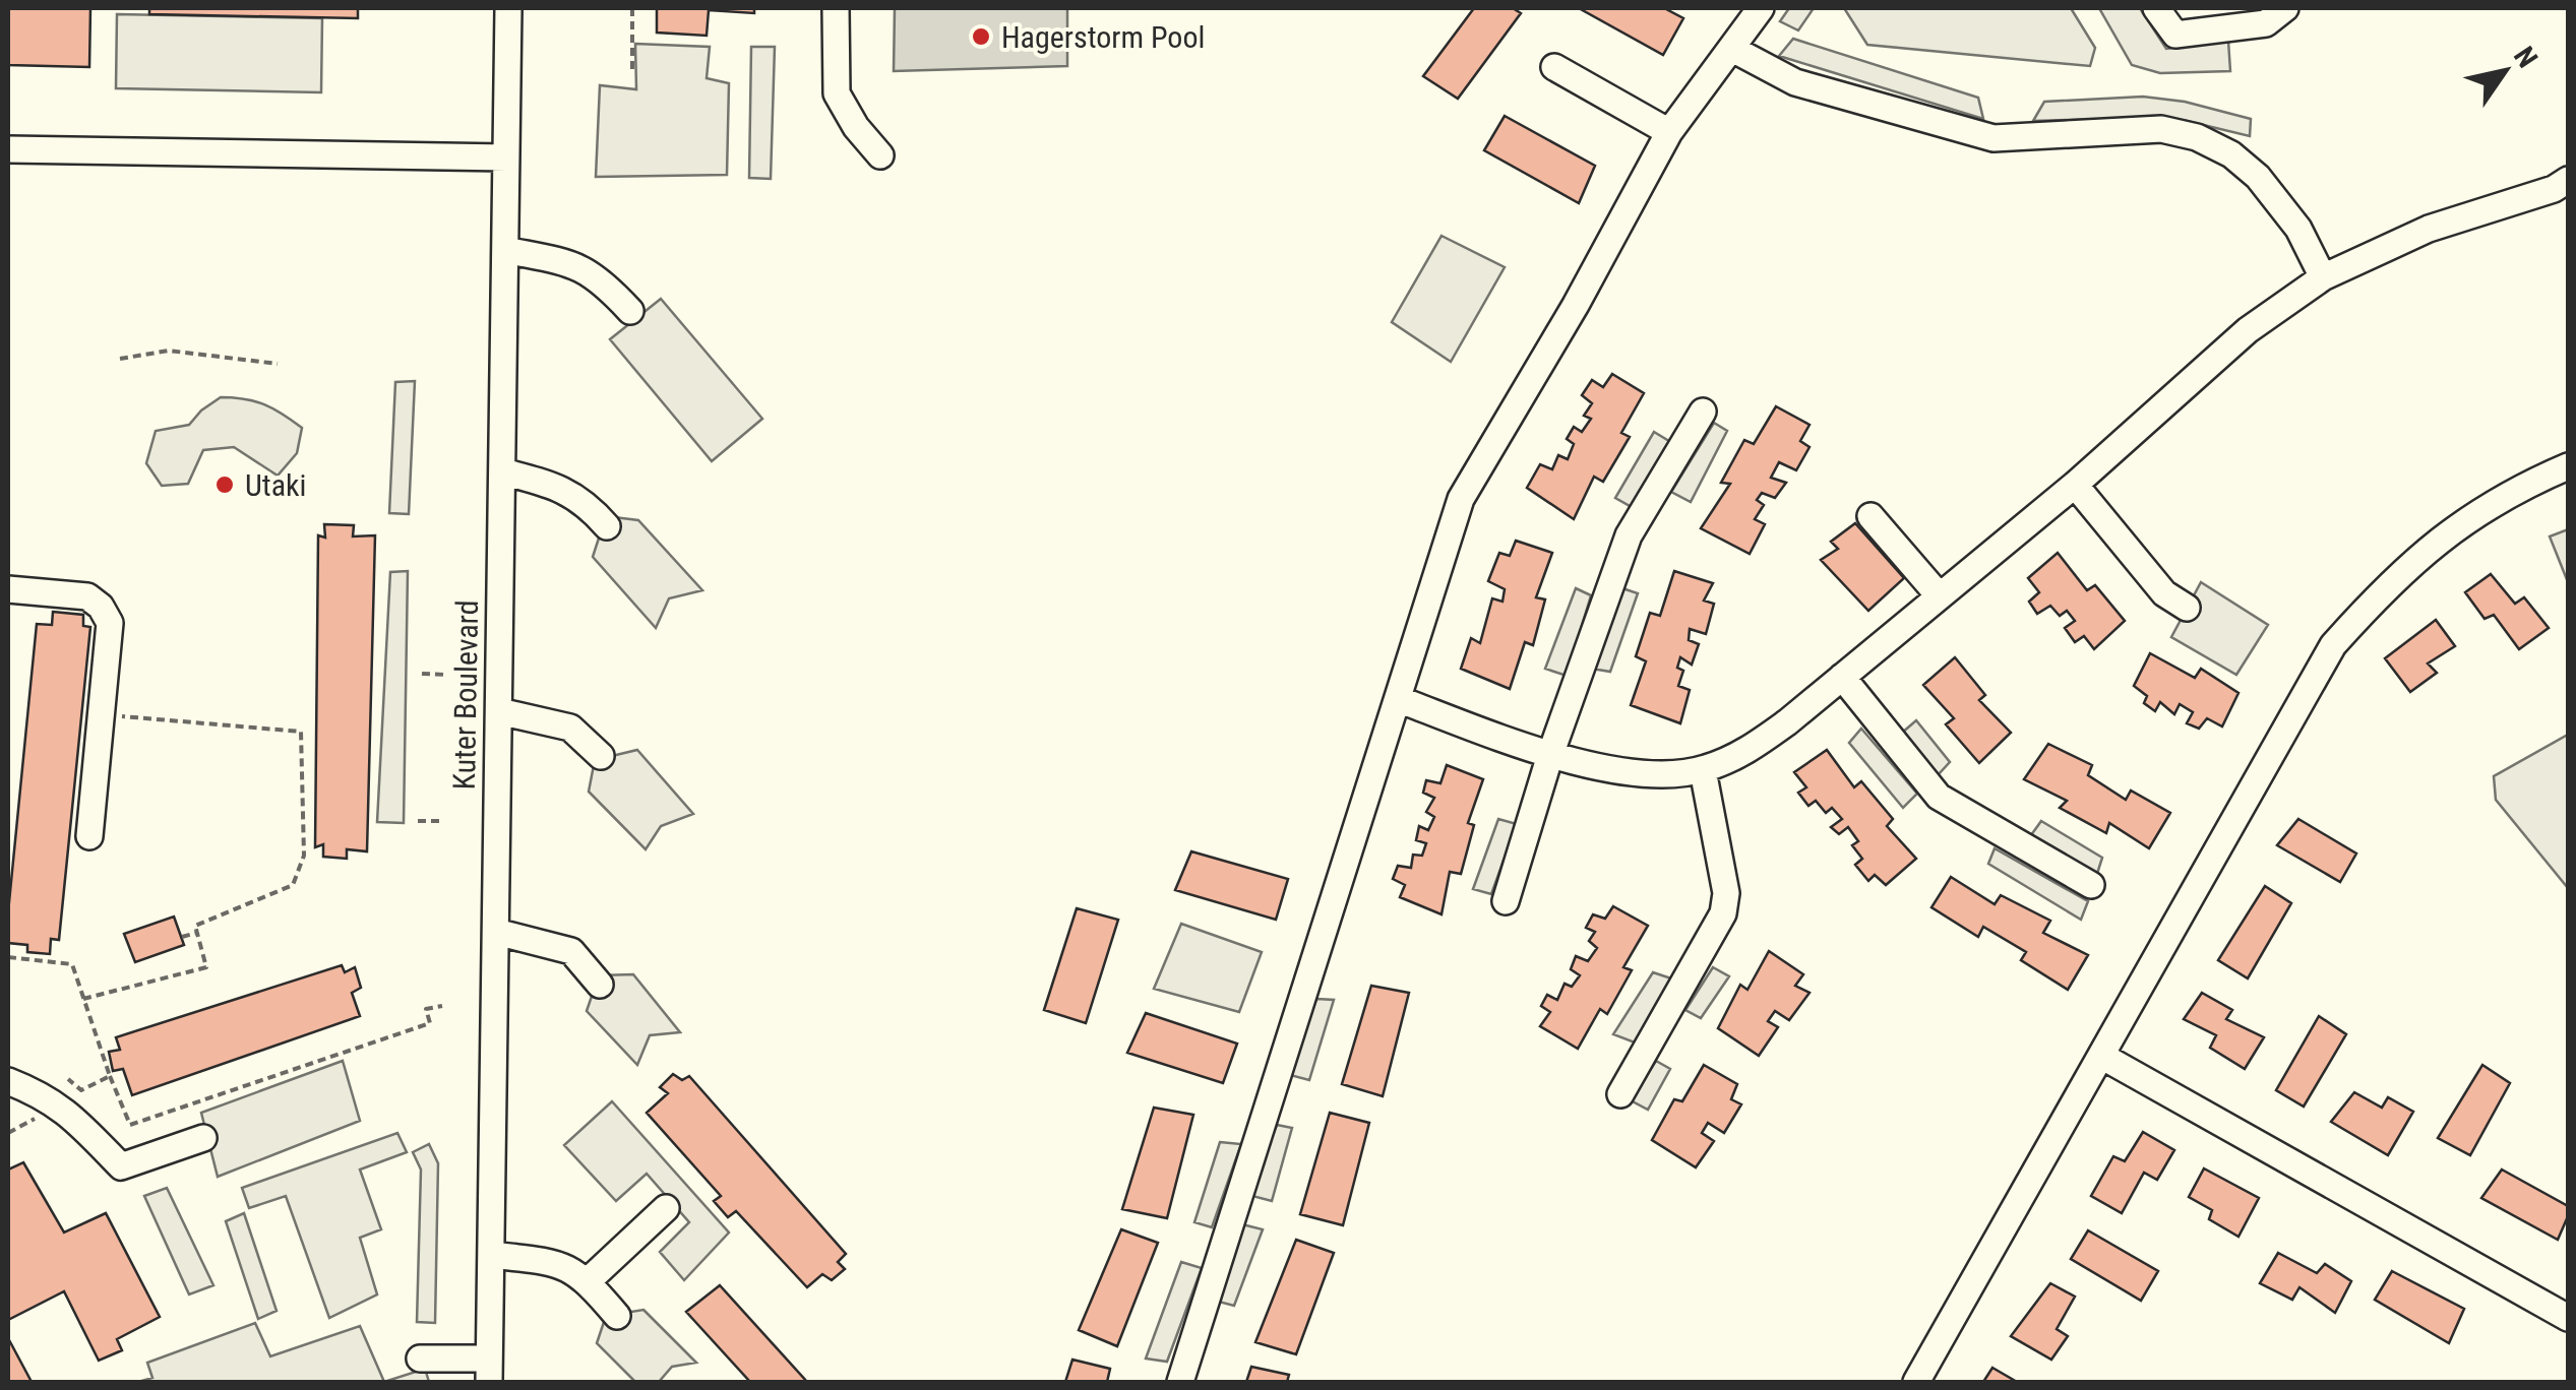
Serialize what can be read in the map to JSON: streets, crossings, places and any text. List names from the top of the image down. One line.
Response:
{"streets":{"street":["Kuter Boulevard"]},"places":["Hagerstorm Pool","Utaki"],"north":"top right"}
